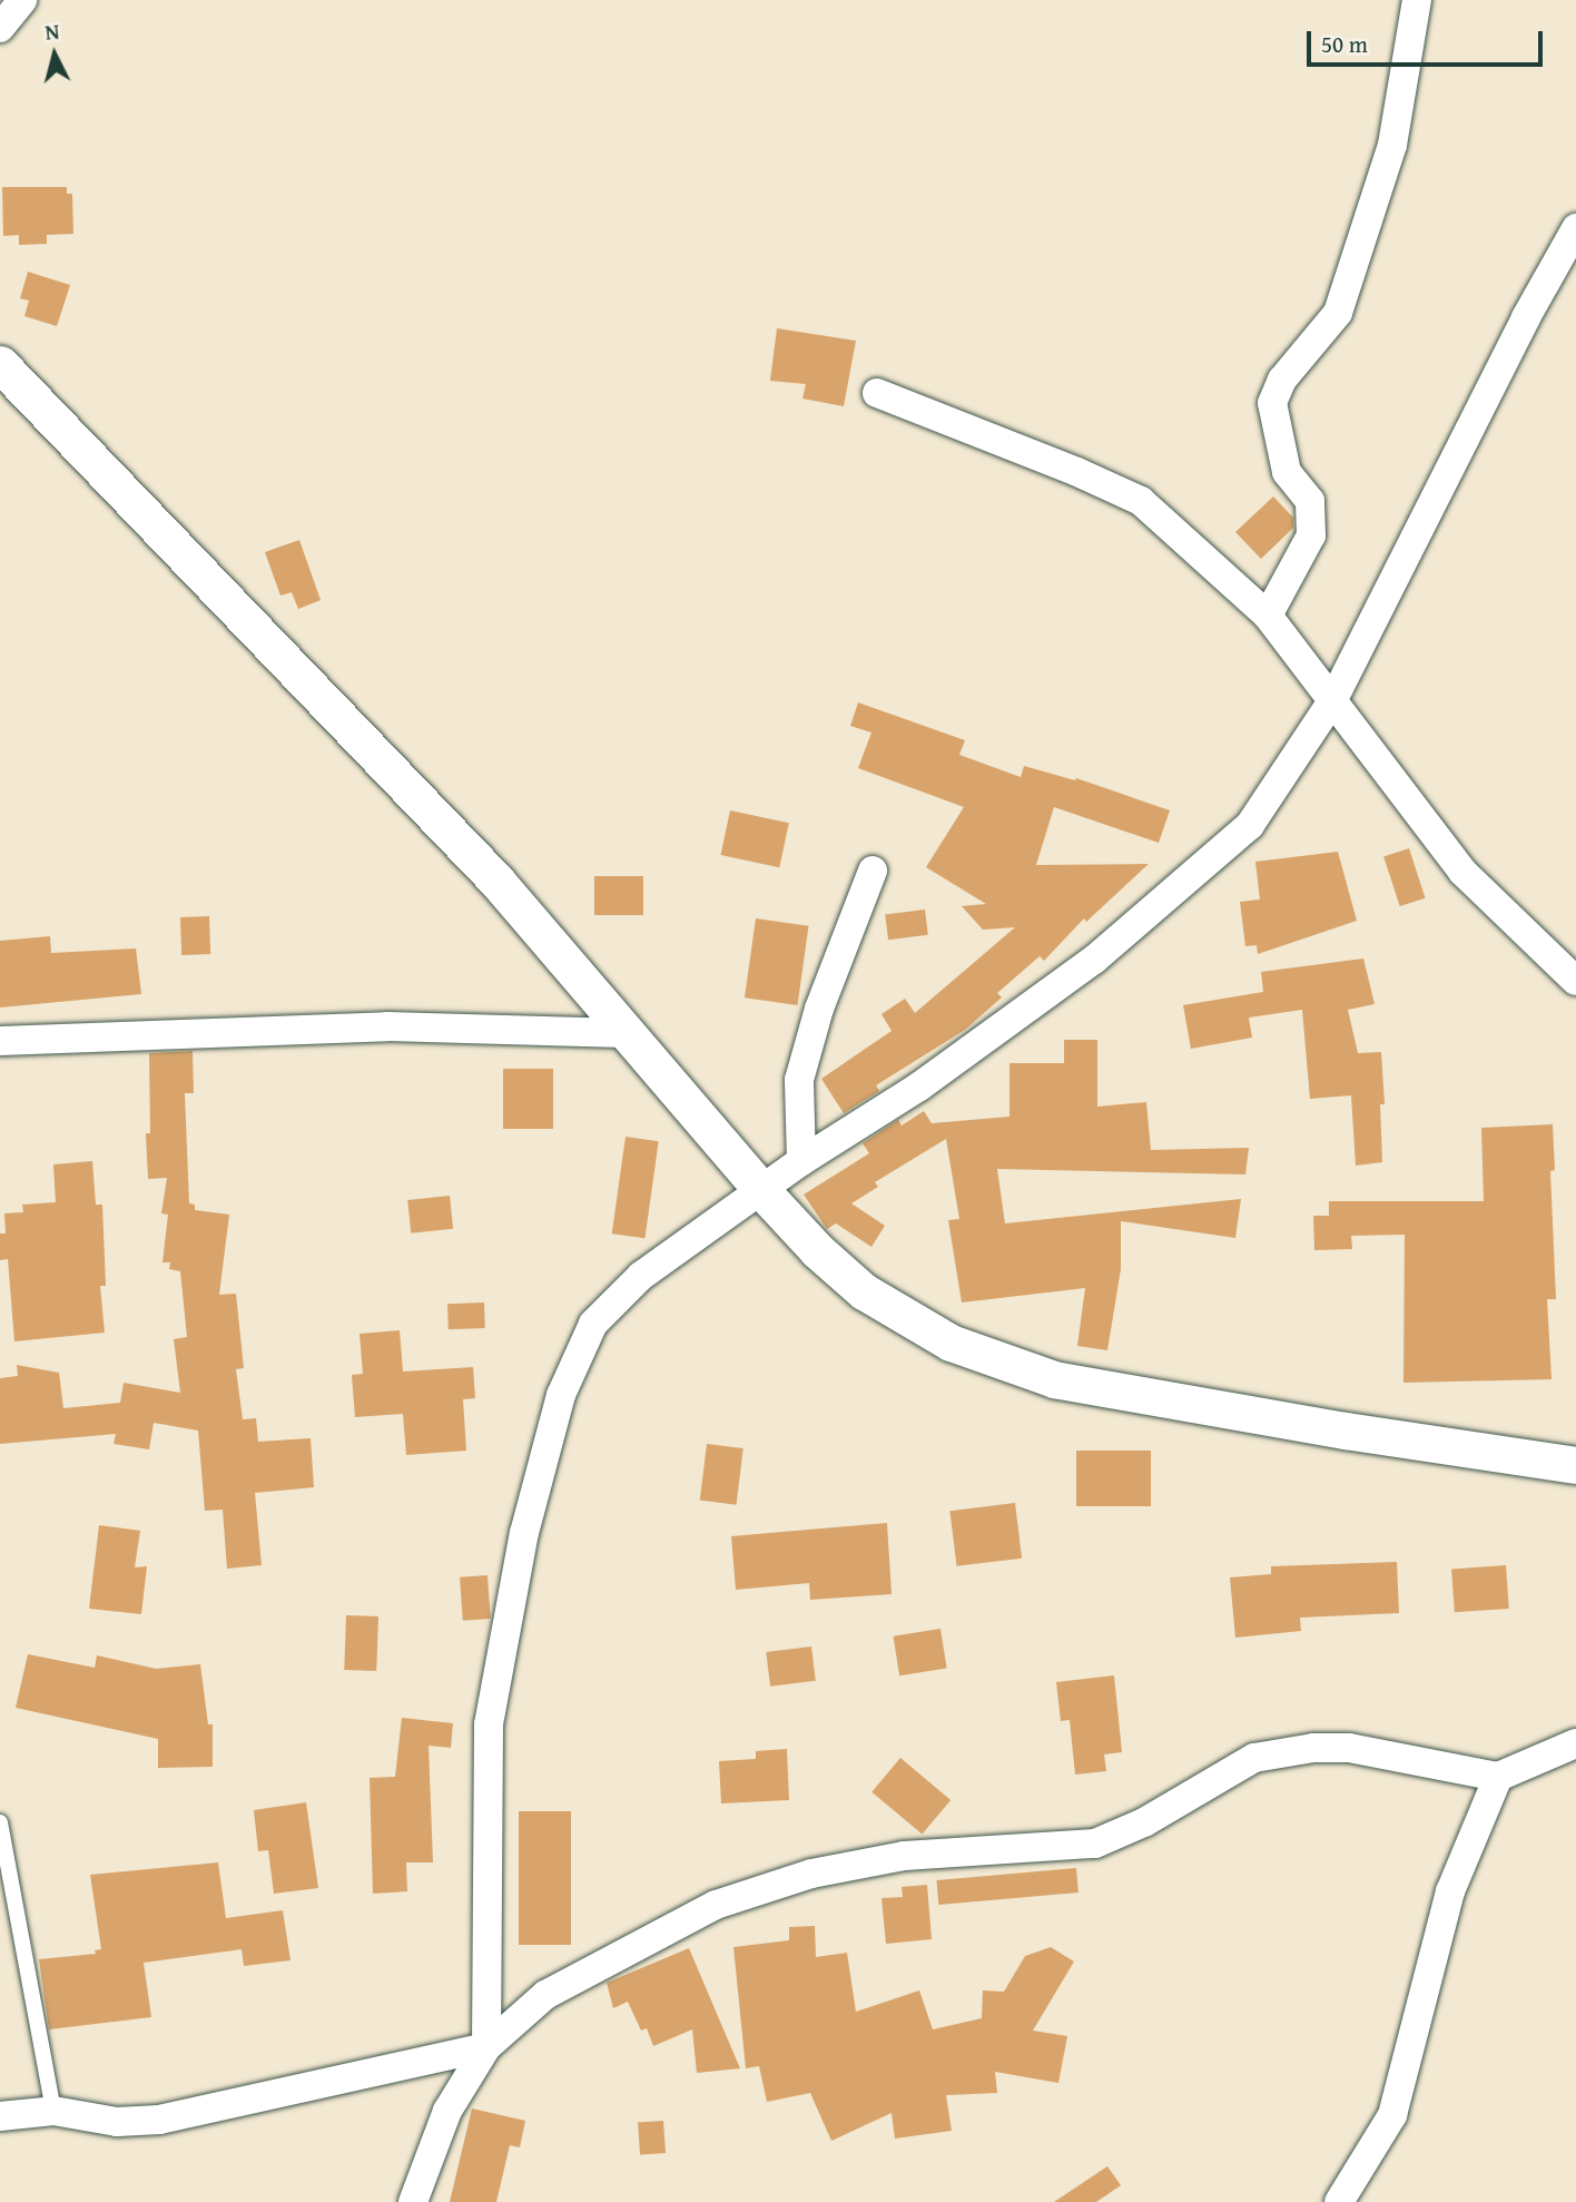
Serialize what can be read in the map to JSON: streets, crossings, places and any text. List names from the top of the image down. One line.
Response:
{"scale_bar":"50 m","north":"top"}
